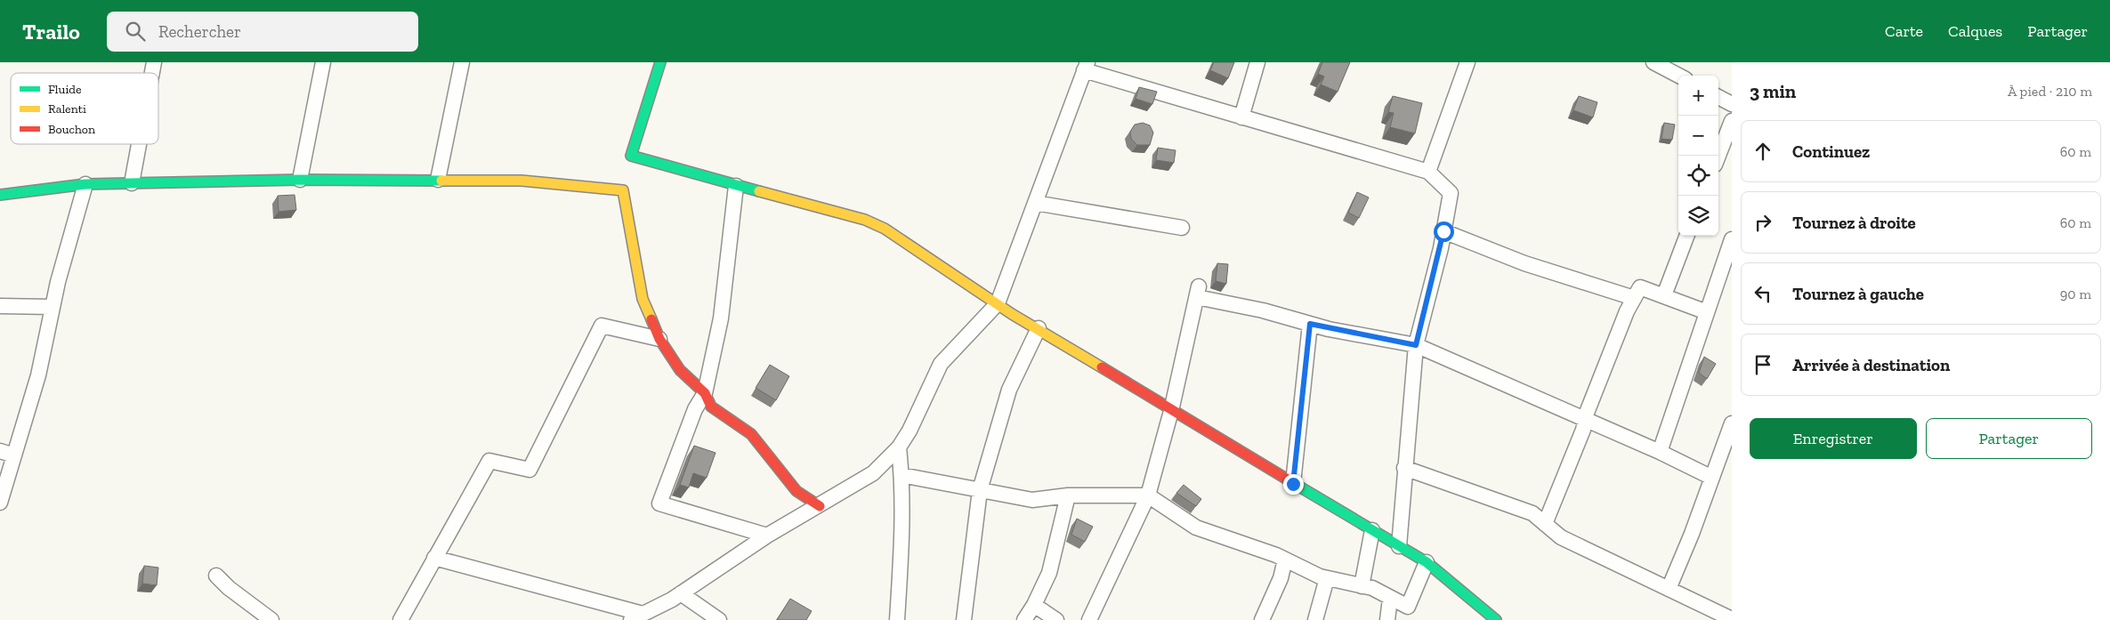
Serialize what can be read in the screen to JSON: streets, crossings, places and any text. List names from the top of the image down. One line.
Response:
{"legend":["Fluide","Ralenti","Bouchon"],"page":{"header":"Trailo","search":"Rechercher","nav":["Carte","Calques","Partager"],"heading":["3 min","À pied · 210 m"],"map_buttons":["+","−"],"list":[["Continuez","60 m"],["Tournez à droite","60 m"],["Tournez à gauche","90 m"],"Arrivée à destination"],"buttons":["Enregistrer","Partager"]}}
